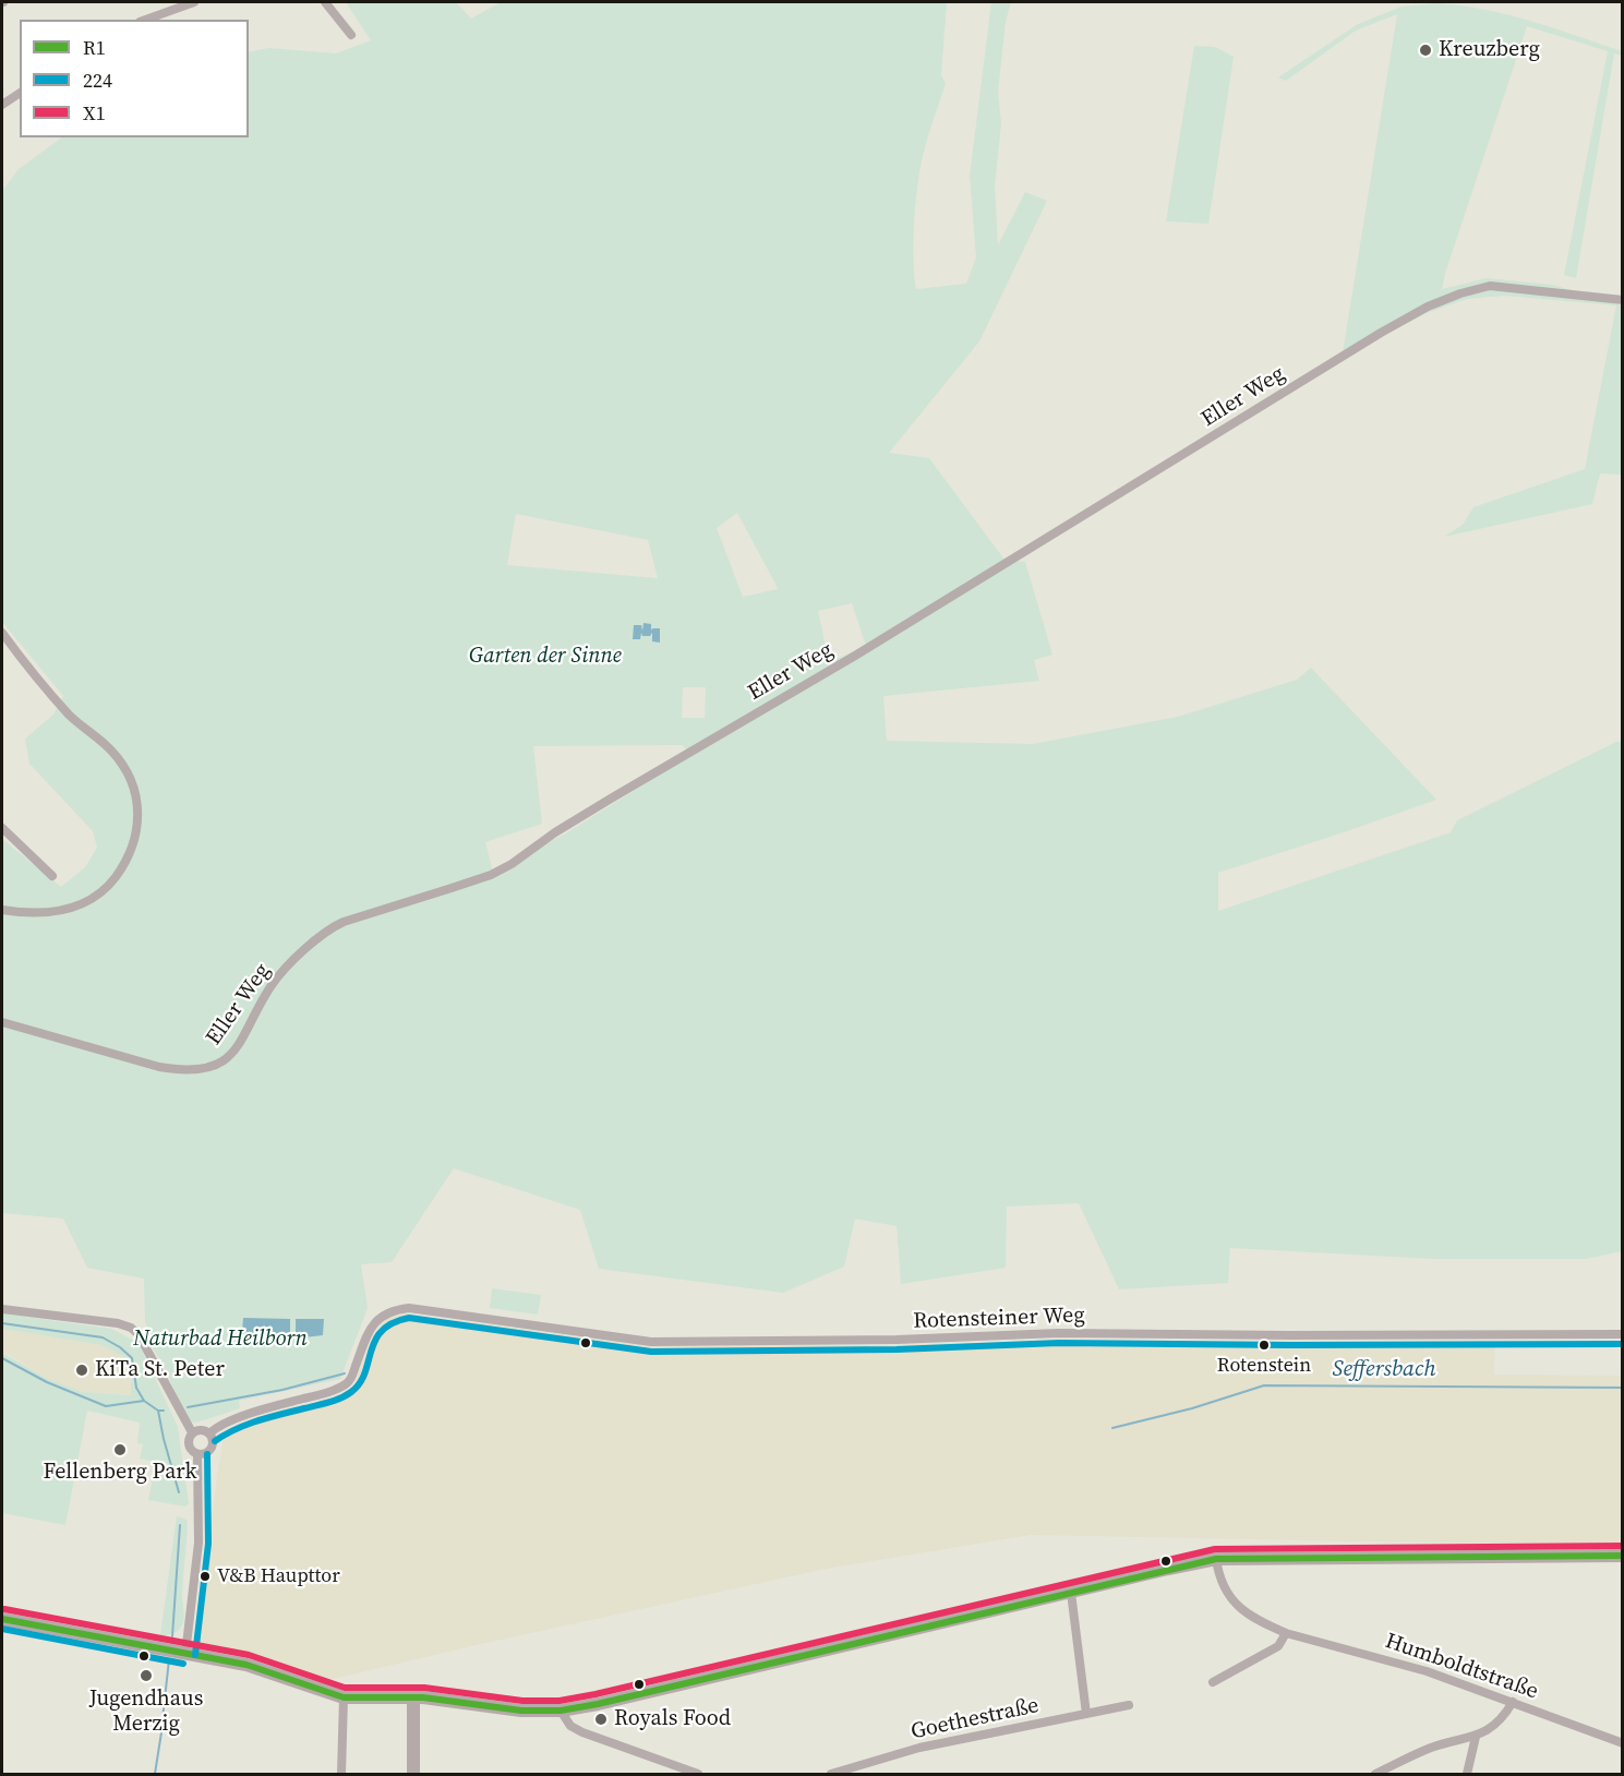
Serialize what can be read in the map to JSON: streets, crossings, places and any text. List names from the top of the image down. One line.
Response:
{"streets":{"street":["Eller Weg","Rotensteiner Weg","Humboldtstraße","Goethestraße"]},"water":["Seffersbach"],"parks":["Garten der Sinne","Naturbad Heilborn"],"places":["Kreuzberg","Rotenstein","KiTa St. Peter","Fellenberg Park","V&B Haupttor","Jugendhaus Merzig","Royals Food"],"lines":["transit line 224","transit line X1","transit line R1"],"legend":["R1","224","X1"]}
